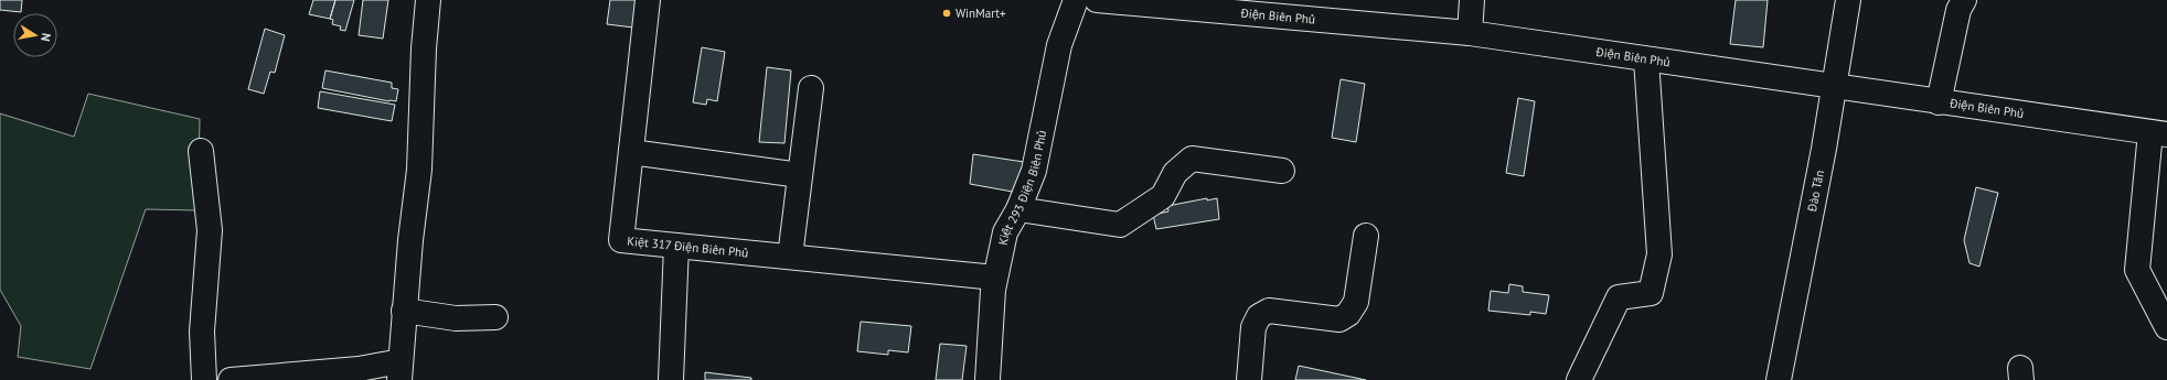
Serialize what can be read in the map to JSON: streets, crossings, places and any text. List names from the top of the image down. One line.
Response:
{"streets":{"street":["Điện Biên Phủ","Kiệt 293 Điện Biên Phủ","Đào Tấn","Kiệt 317 Điện Biên Phủ"]},"crossings":[["Điện Biên Phủ","Đào Tấn"],["Kiệt 293 Điện Biên Phủ","Kiệt 317 Điện Biên Phủ"]],"places":["WinMart+"],"north":"right"}
